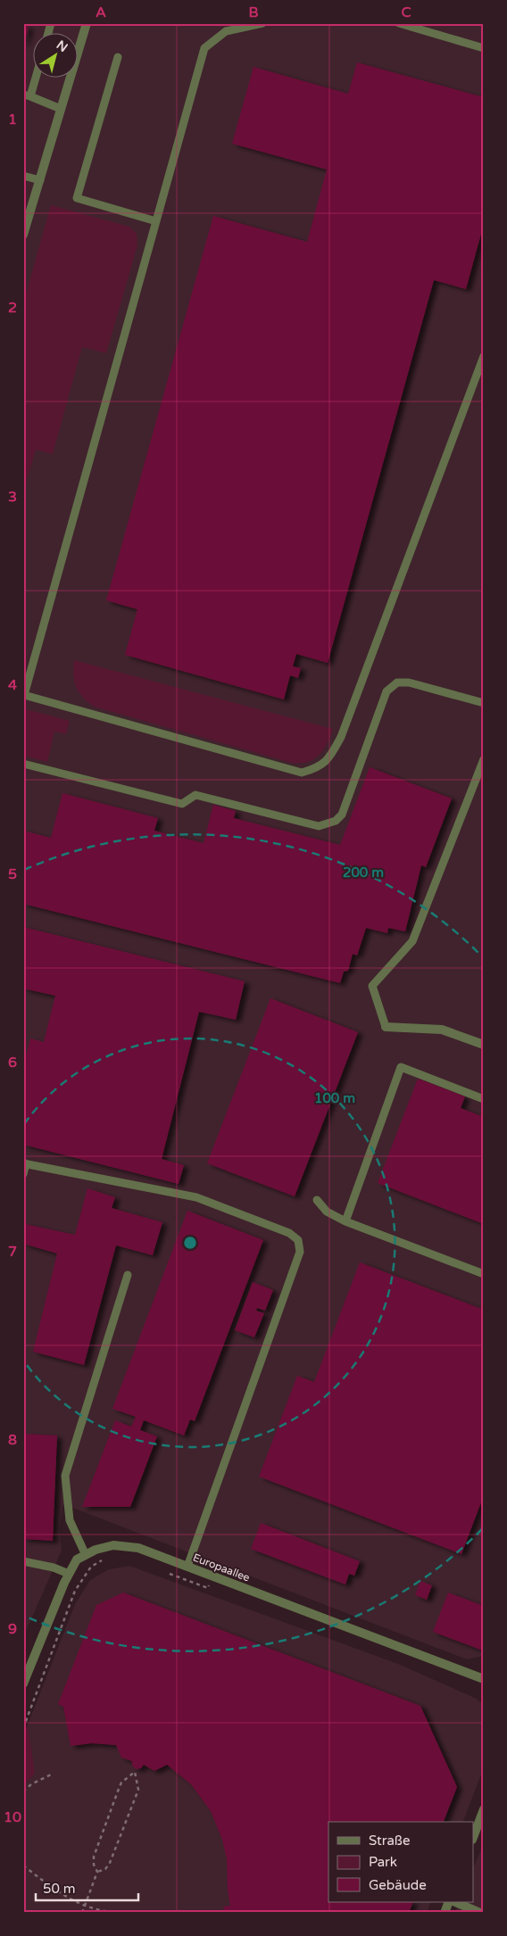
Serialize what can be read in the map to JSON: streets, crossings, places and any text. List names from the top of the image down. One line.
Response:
{"streets":{"street":["Europaallee"]},"legend":["Straße","Park","Gebäude"],"scale_bar":"50 m","north":"top right","grid":{"columns":["A","B","C"],"rows":["1","2","3","4","5","6","7","8","9","10"]},"rings":["200 m","100 m"]}
